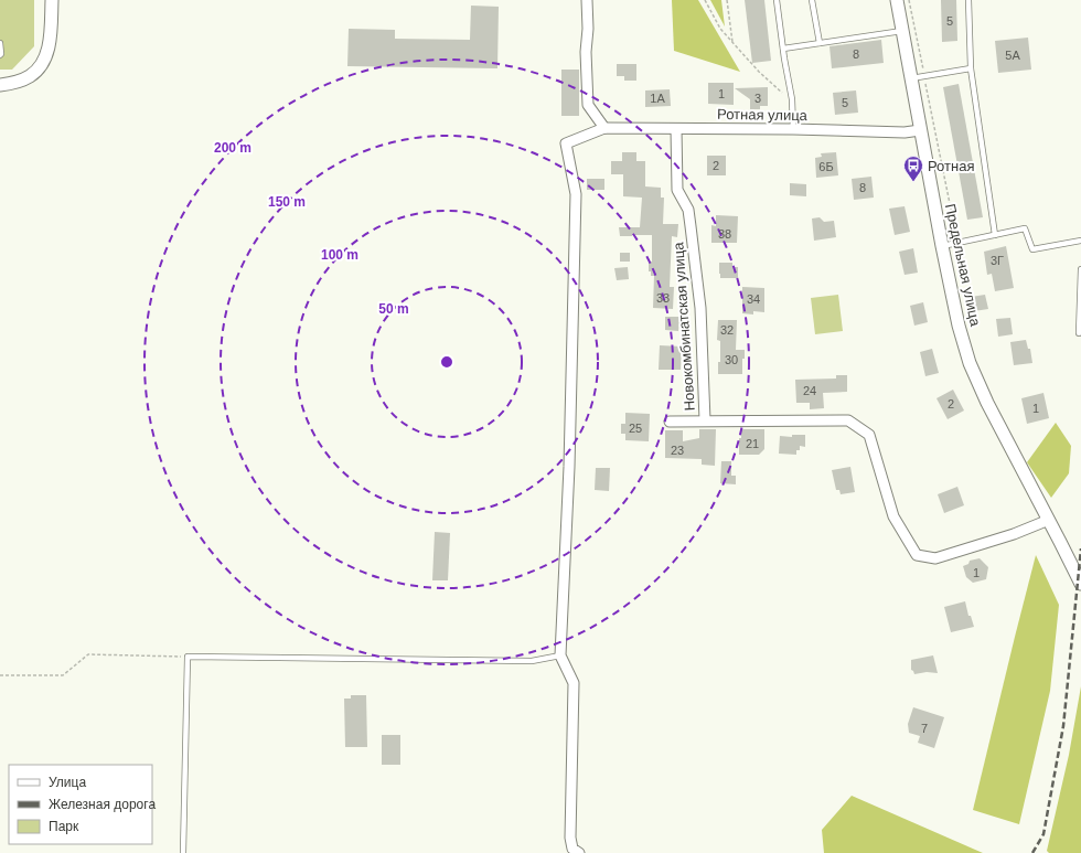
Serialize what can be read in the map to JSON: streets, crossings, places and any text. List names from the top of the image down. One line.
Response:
{"streets":{"street":["Ротная улица","Предельная улица","Новокомбинатская улица"]},"crossings":[["Ротная улица","Предельная улица"],["Ротная улица","Новокомбинатская улица"]],"places":{"bus stop":["Ротная"]},"house_numbers":["5","8","5А","1","1А","3","5","2","6Б","8","38","3Г","33","34","32","30","24","2","1","25","21","23","1","7"],"legend":["Улица","Железная дорога","Парк"],"rings":["200 m","150 m","100 m","50 m"]}
